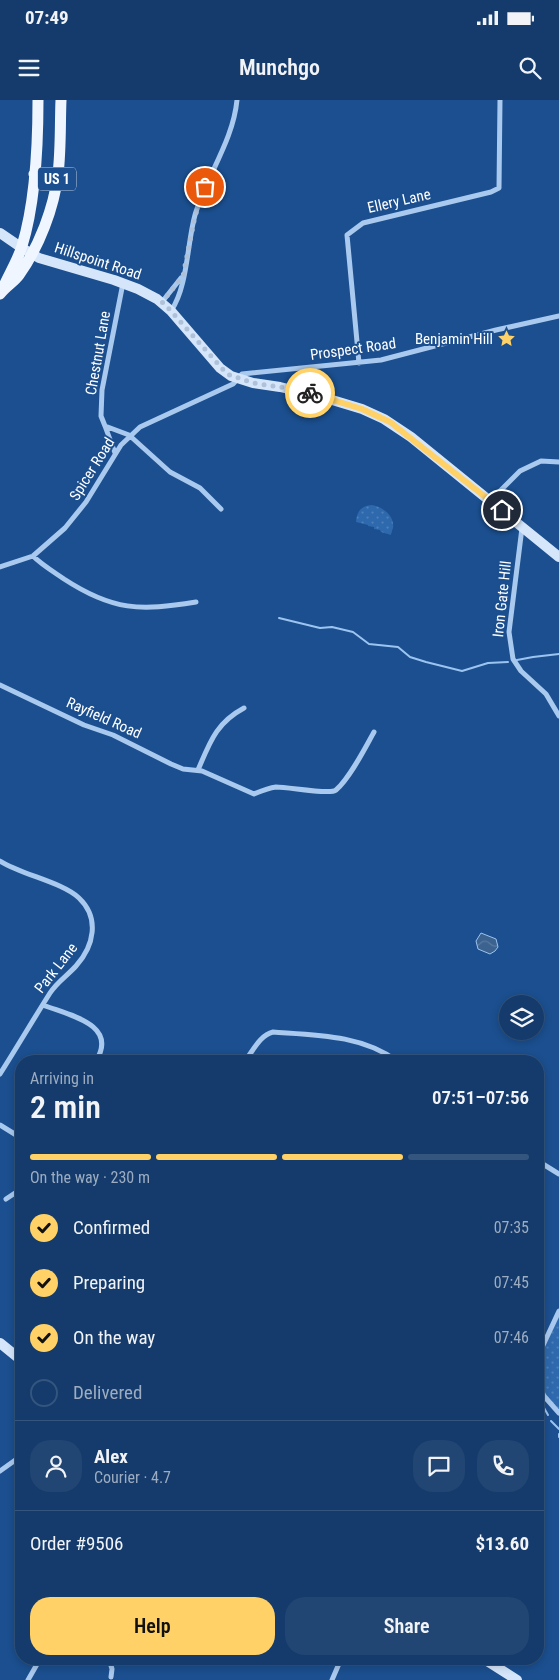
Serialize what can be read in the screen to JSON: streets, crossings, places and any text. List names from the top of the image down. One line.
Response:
{"streets":{"main road":["US 1"],"street":["Ellery Lane","Hillspoint Road","Prospect Road","Chestnut Lane","Spicer Road","Iron Gate Hill","Rayfield Road","Park Lane"]},"crossings":[["US 1","Hillspoint Road"],["Ellery Lane","Prospect Road"],["Hillspoint Road","Prospect Road"],["Hillspoint Road","Chestnut Lane"],["Hillspoint Road","Spicer Road"],["Hillspoint Road","Iron Gate Hill"],["Prospect Road","Spicer Road"],["Chestnut Lane","Spicer Road"]],"places":{"place":["Benjamin Hill"]},"page":{"status":"07:49","header":"Munchgo","heading":["2 min","Arriving in","07:51–07:56"],"panel":["Alex","Courier · 4.7","Order #9506","$13.60"],"bar":"On the way · 230 m","list":[["Confirmed","07:35"],["Preparing","07:45"],["On the way","07:46"],"Delivered"],"buttons":["Help","Share"]}}
